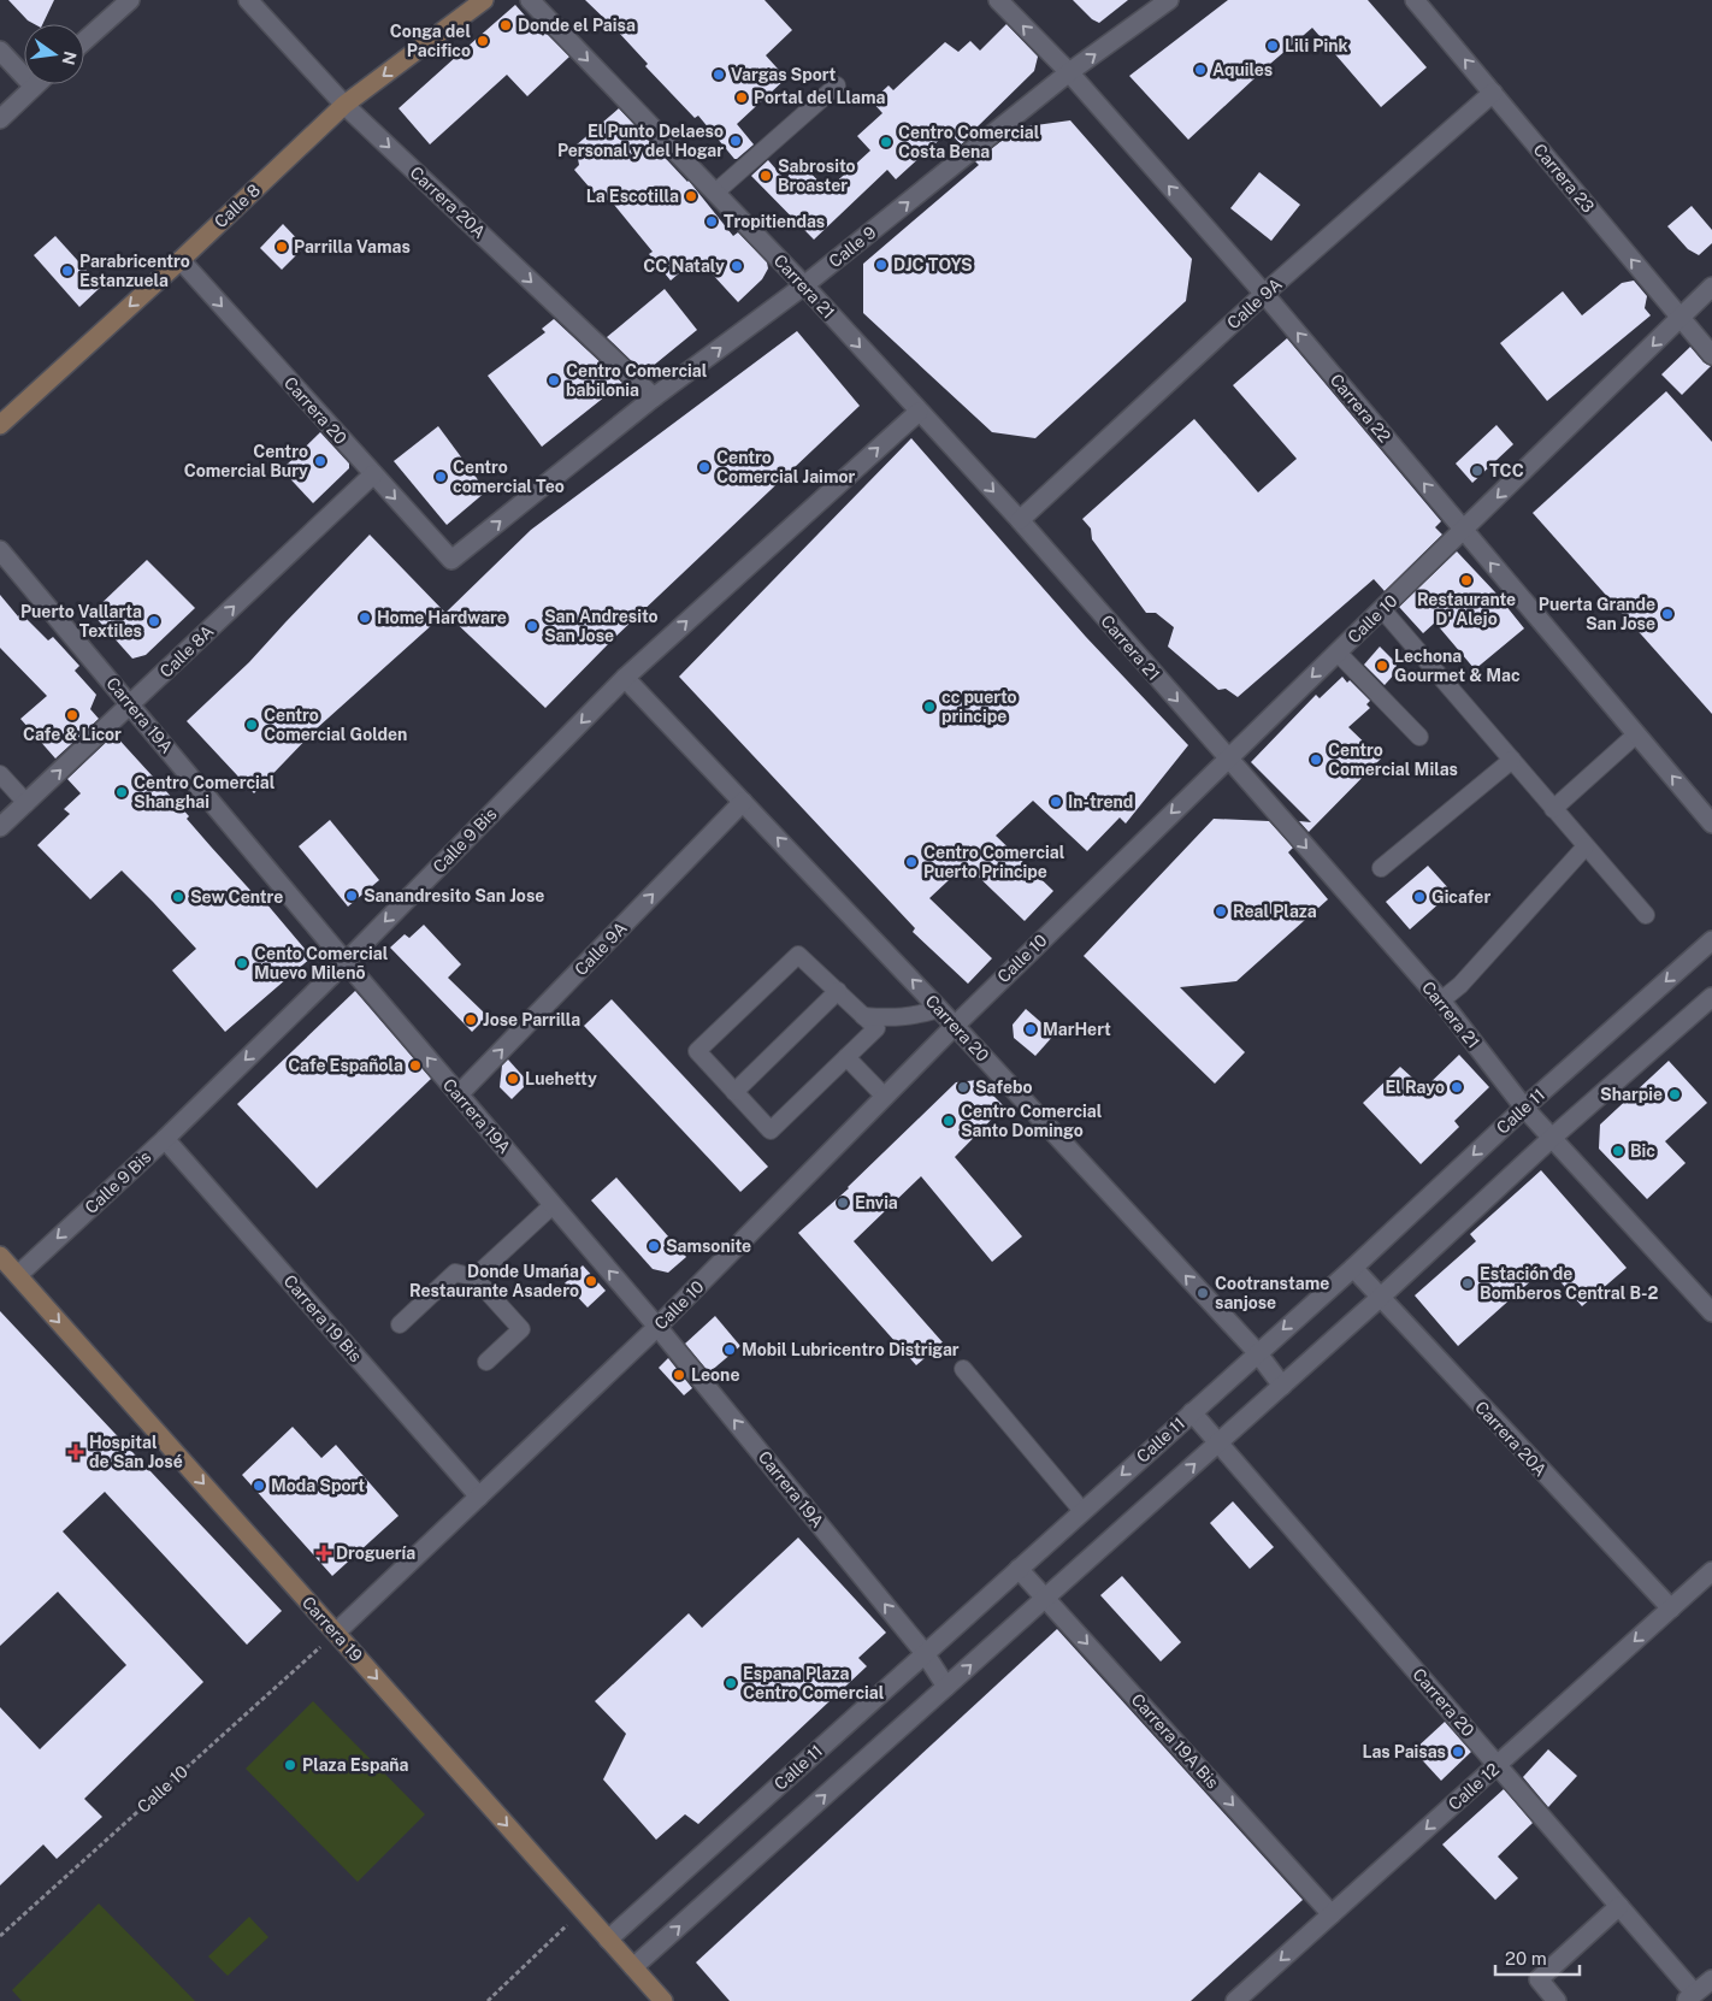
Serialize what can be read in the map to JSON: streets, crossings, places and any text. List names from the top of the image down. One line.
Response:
{"streets":{"street":["Carrera 23","Carrera 20A","Calle 8","Calle 9","Carrera 21","Calle 9A","Carrera 22","Carrera 20","Calle 10","Calle 8A","Carrera 19A","Calle 9 Bis","Calle 11","Carrera 19 Bis","Carrera 19","Carrera 19A Bis","Calle 12"]},"crossings":[["Carrera 23","Calle 9A"],["Carrera 23","Calle 10"],["Carrera 20A","Calle 8"],["Carrera 20A","Calle 9"],["Carrera 20A","Calle 11"],["Carrera 20A","Calle 12"],["Calle 8","Carrera 20"],["Calle 9","Carrera 21"],["Calle 9","Carrera 22"],["Calle 9","Carrera 20"],["Carrera 21","Calle 9A"],["Carrera 21","Calle 10"],["Carrera 21","Calle 9 Bis"],["Carrera 21","Calle 11"],["Calle 9A","Carrera 22"],["Calle 9A","Carrera 20"],["Calle 9A","Carrera 19A"],["Carrera 22","Calle 10"],["Carrera 20","Calle 10"],["Carrera 20","Calle 8A"],["Carrera 20","Calle 9 Bis"],["Carrera 20","Calle 11"],["Carrera 20","Calle 12"],["Calle 10","Carrera 19A"],["Calle 10","Carrera 19 Bis"],["Calle 10","Carrera 19"],["Calle 8A","Carrera 19A"],["Carrera 19A","Calle 9 Bis"],["Carrera 19A","Calle 11"],["Calle 9 Bis","Carrera 19 Bis"],["Calle 9 Bis","Carrera 19"],["Calle 11","Carrera 19"],["Calle 11","Carrera 19A Bis"],["Carrera 19A Bis","Calle 12"]],"one_way":["Carrera 23","Carrera 20A","Calle 8","Calle 9","Carrera 21","Calle 9A","Carrera 22","Calle 10","Calle 8A","Carrera 19A","Carrera 19","Carrera 19A Bis","Calle 12"],"places":{"other":["Donde el Paisa","Conga del Pacifico","Lili Pink","Aquiles","Vargas Sport","Portal del Llama","El Punto Delaeso Personal y del Hogar","Centro Comercial Costa Bena","Sabrosito Broaster","La Escotilla","Tropitiendas","Parrilla Vamas","DJC TOYS","CC Nataly","Parabricentro Estanzuela","Centro Comercial babilonia","Centro Comercial Bury","Centro Comercial Jaimor","TCC","Centro comercial Teo","Restaurante D' Alejo","Puerta Grande San Jose","Home Hardware","Puerto Vallarta Textiles","San Andresito San Jose","Lechona Gourmet & Mac","cc puerto principe","Cafe & Licor","Centro Comercial Golden","Centro Comercial Milas","Centro Comercial Shanghai","In-trend","Centro Comercial Puerto Principe","Sanandresito San Jose","Sew Centre","Gicafer","Real Plaza","Cento Comercial Muevo Milenõ","Jose Parrilla","MarHert","Cafe Española","Luehetty","Safebo","El Rayo","Sharpie","Centro Comercial Santo Domingo","Bic","Envia","Samsonite","Donde Umańa Restaurante Asadero","Estación de Bomberos Central B-2","Cootranstame sanjose","Mobil Lubricentro Distrigar","Leone","Moda Sport","Espana Plaza Centro Comercial","Las Paisas","Plaza España"],"health":["Hospital de San José","Droguería"]},"scale_bar":"20 m","north":"right"}
